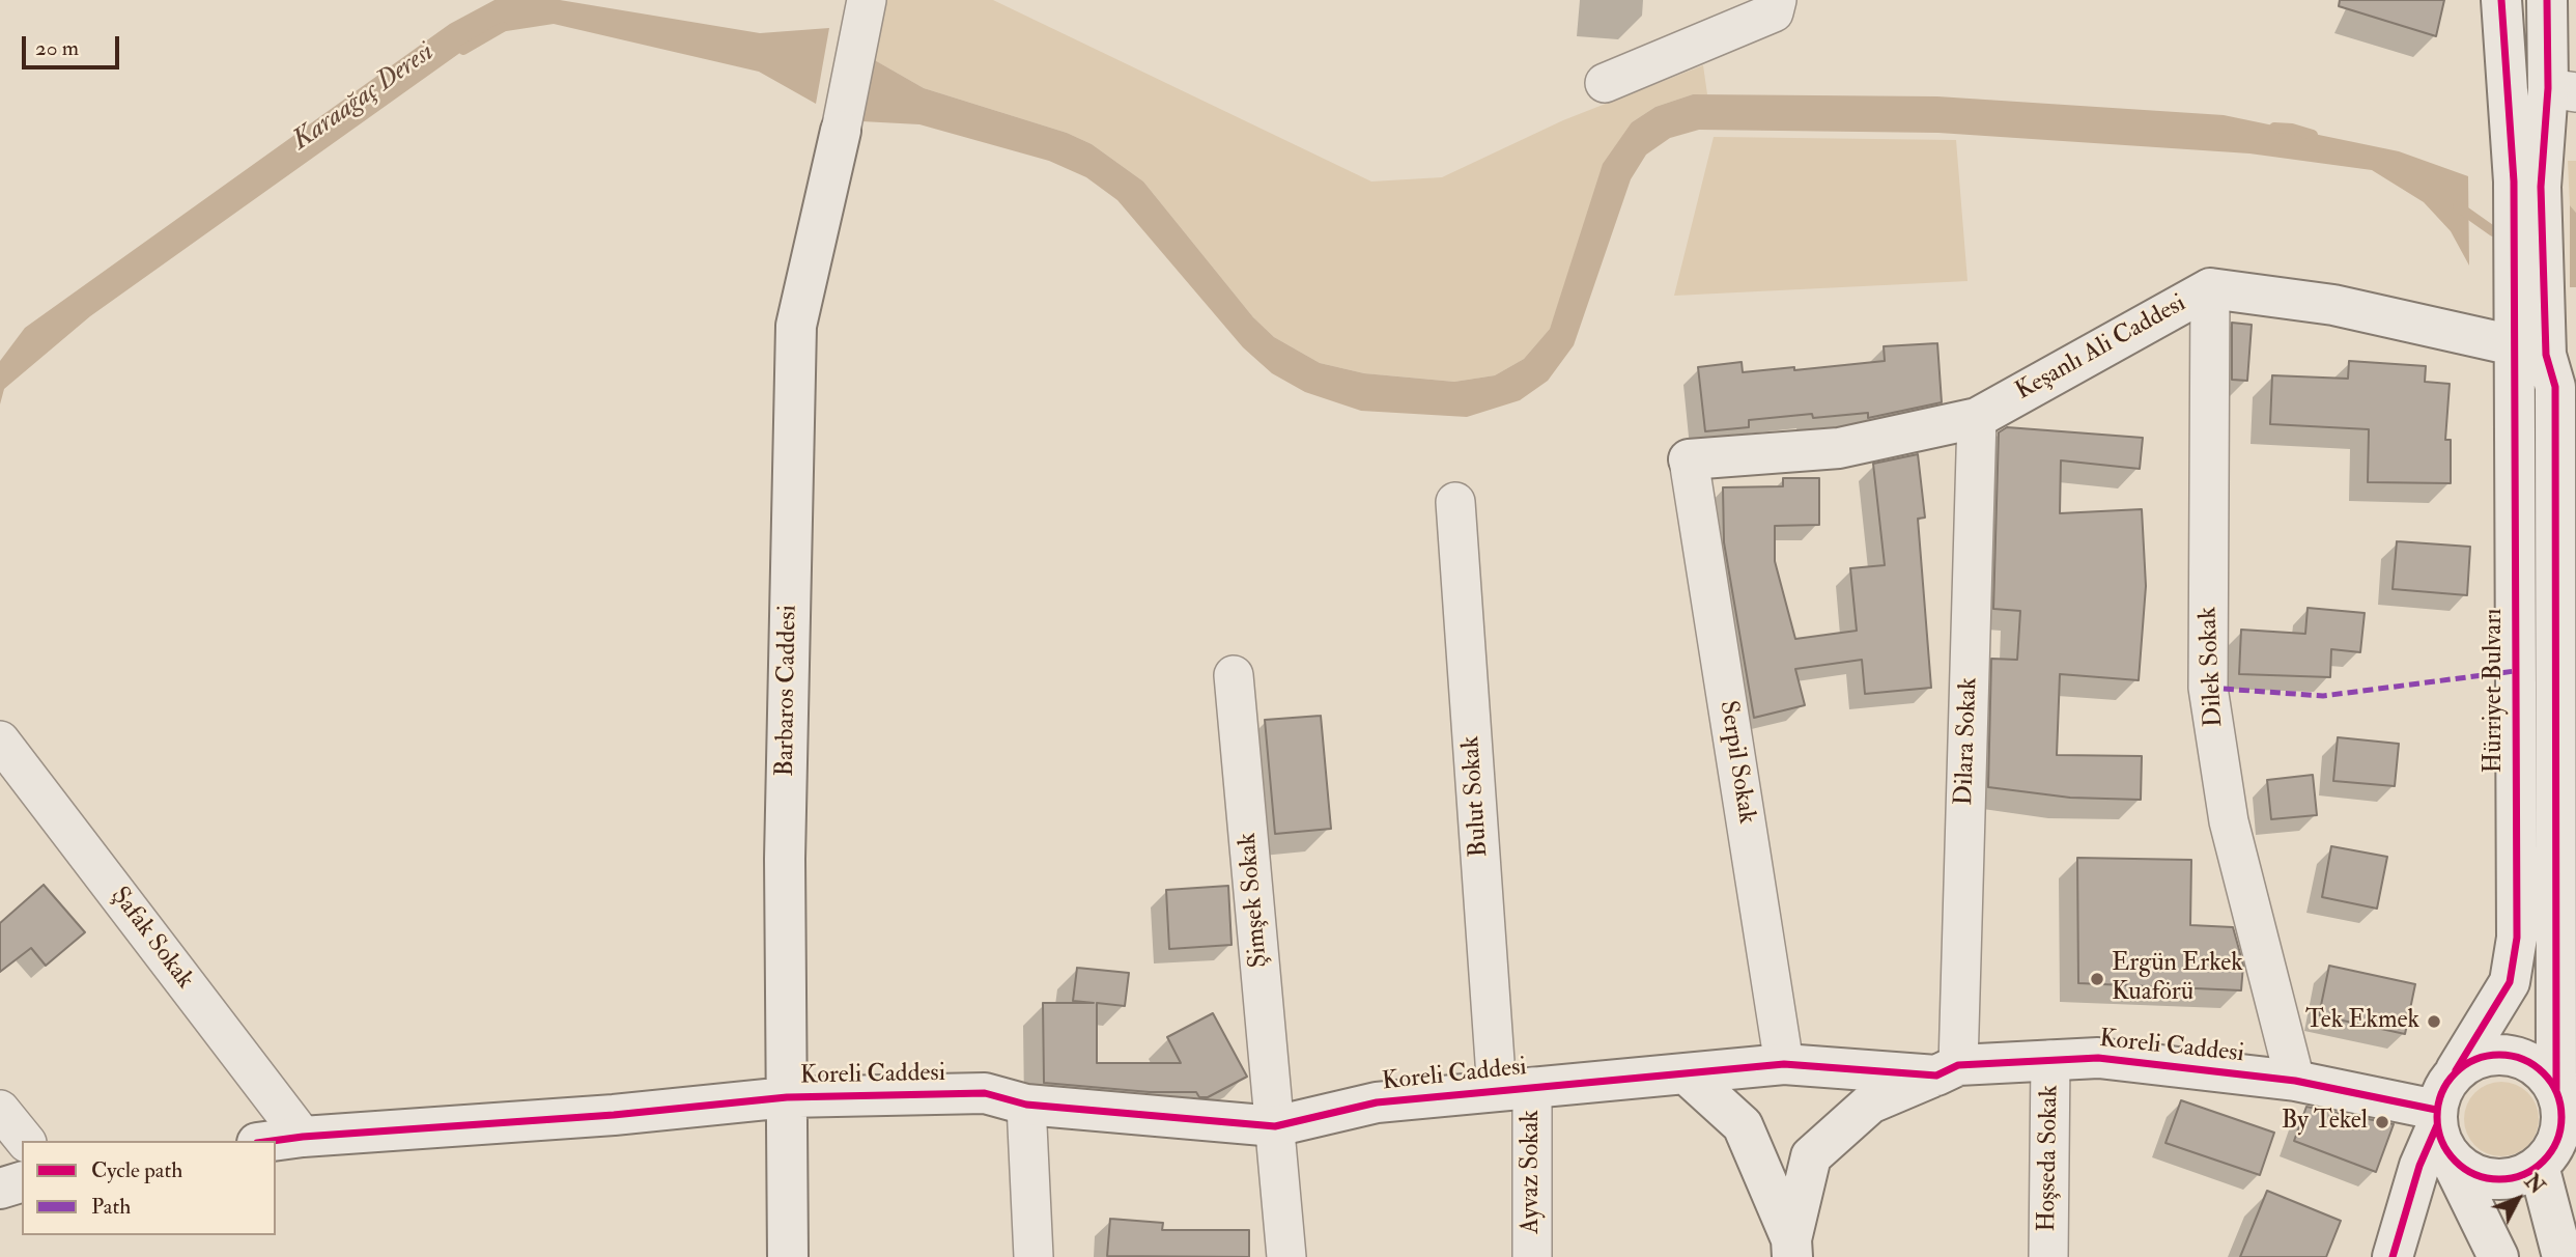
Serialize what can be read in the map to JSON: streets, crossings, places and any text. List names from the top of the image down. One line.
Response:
{"streets":{"street":["Keşanlı Ali Caddesi","Dilek Sokak","Barbaros Caddesi","Hürriyet Bulvarı","Dilara Sokak","Serpil Sokak","Bulut Sokak","Şimşek Sokak","Şafak Sokak","Koreli Caddesi","Hoşseda Sokak","Ayvaz Sokak"]},"crossings":[["Keşanlı Ali Caddesi","Dilek Sokak"],["Keşanlı Ali Caddesi","Hürriyet Bulvarı"],["Keşanlı Ali Caddesi","Dilara Sokak"],["Keşanlı Ali Caddesi","Serpil Sokak"],["Dilek Sokak","Koreli Caddesi"],["Barbaros Caddesi","Koreli Caddesi"],["Hürriyet Bulvarı","Koreli Caddesi"],["Dilara Sokak","Koreli Caddesi"],["Serpil Sokak","Koreli Caddesi"],["Bulut Sokak","Koreli Caddesi"],["Bulut Sokak","Ayvaz Sokak"],["Şimşek Sokak","Koreli Caddesi"],["Şafak Sokak","Koreli Caddesi"],["Koreli Caddesi","Hoşseda Sokak"],["Koreli Caddesi","Ayvaz Sokak"]],"water":["Karaağaç Deresi"],"places":["Ergün Erkek Kuaförü","Tek Ekmek","By Tekel"],"legend":["Cycle path","Path"],"scale_bar":"20 m","north":"top right"}
